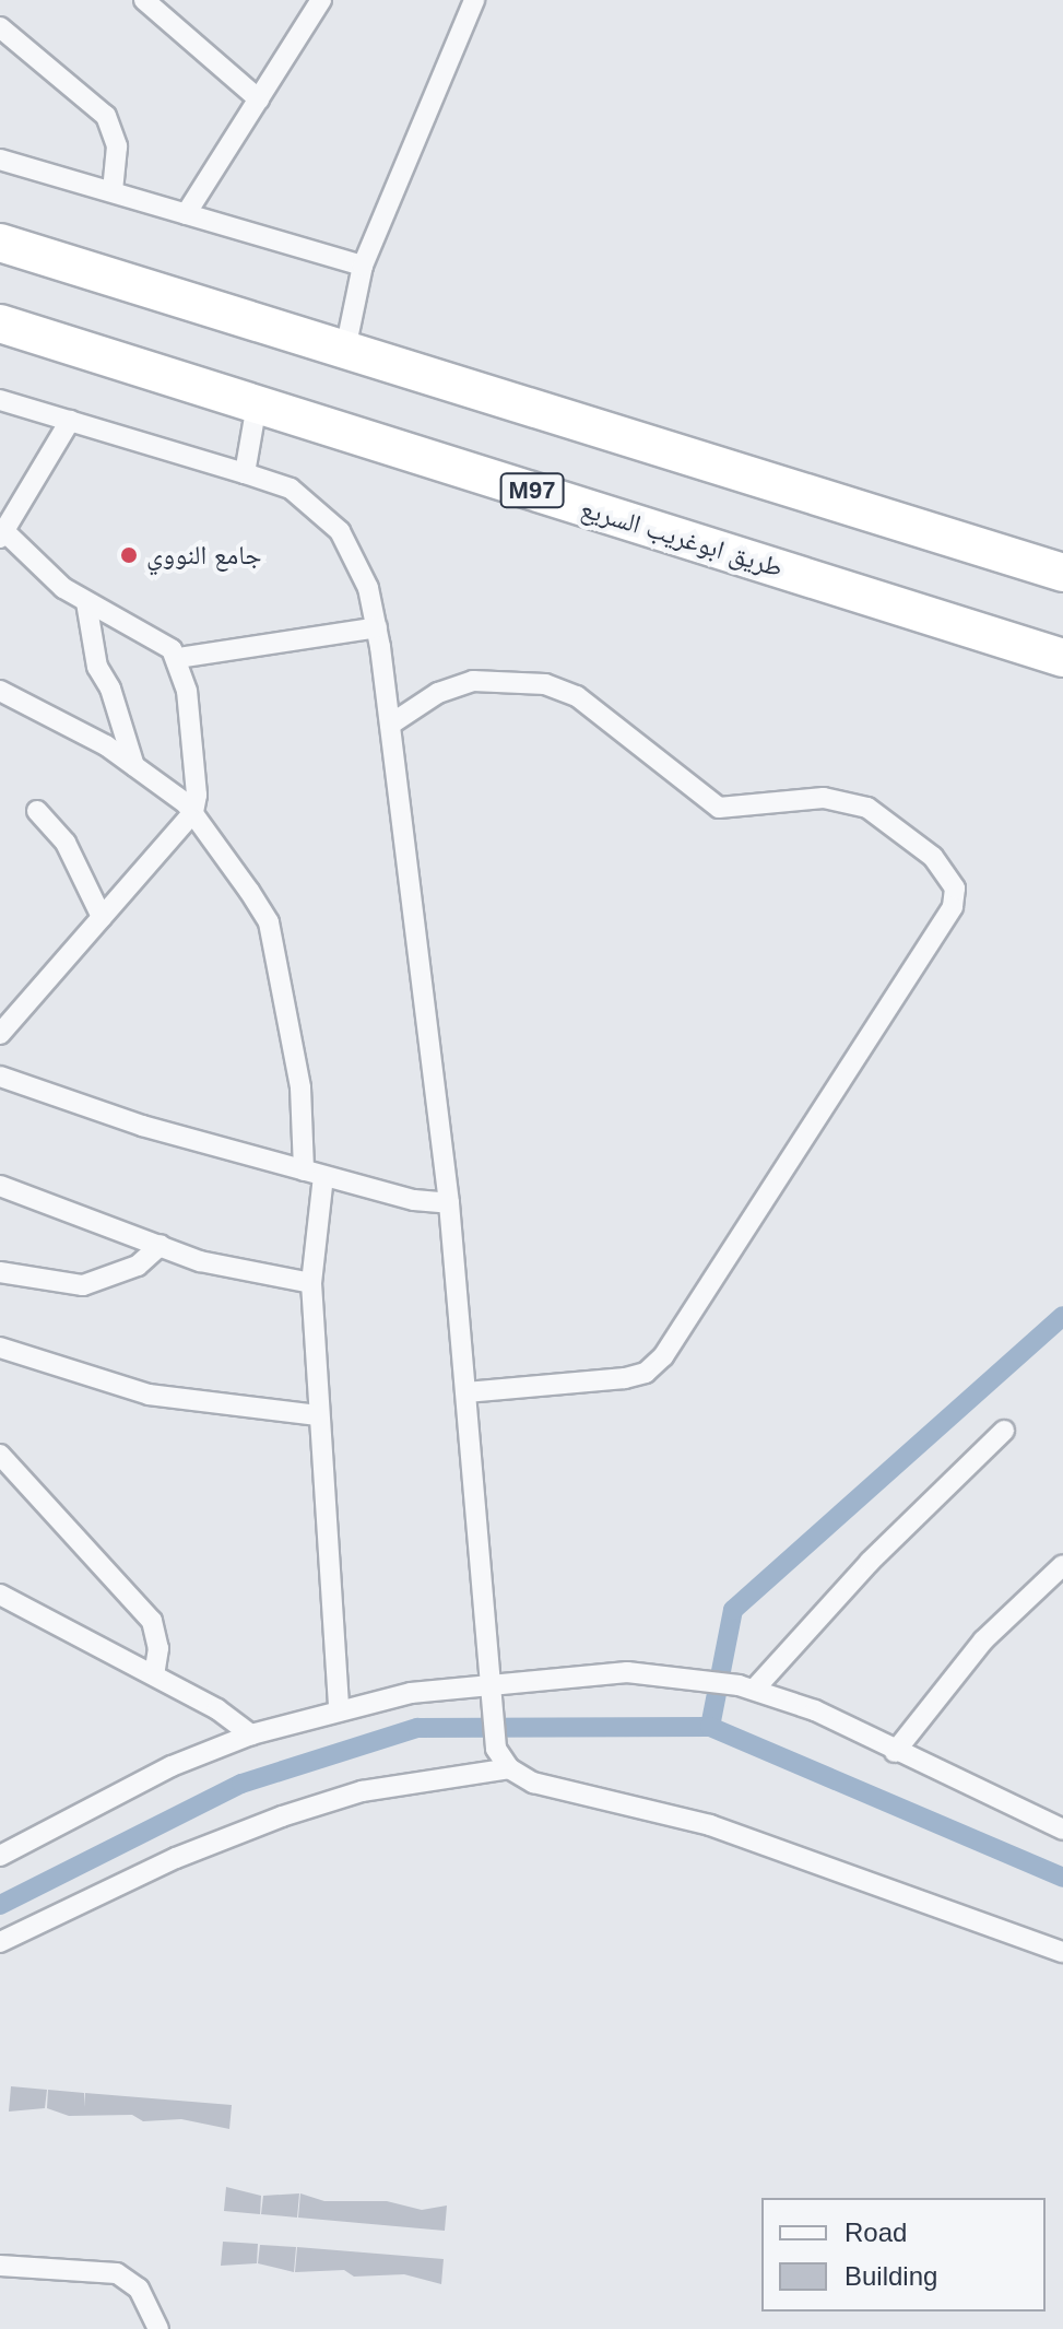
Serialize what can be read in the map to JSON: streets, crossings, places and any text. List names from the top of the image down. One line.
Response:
{"streets":{"highway":["M97","طريق ابوغريب السريع"]},"places":["جامع النووي"],"legend":["Road","Building"]}
